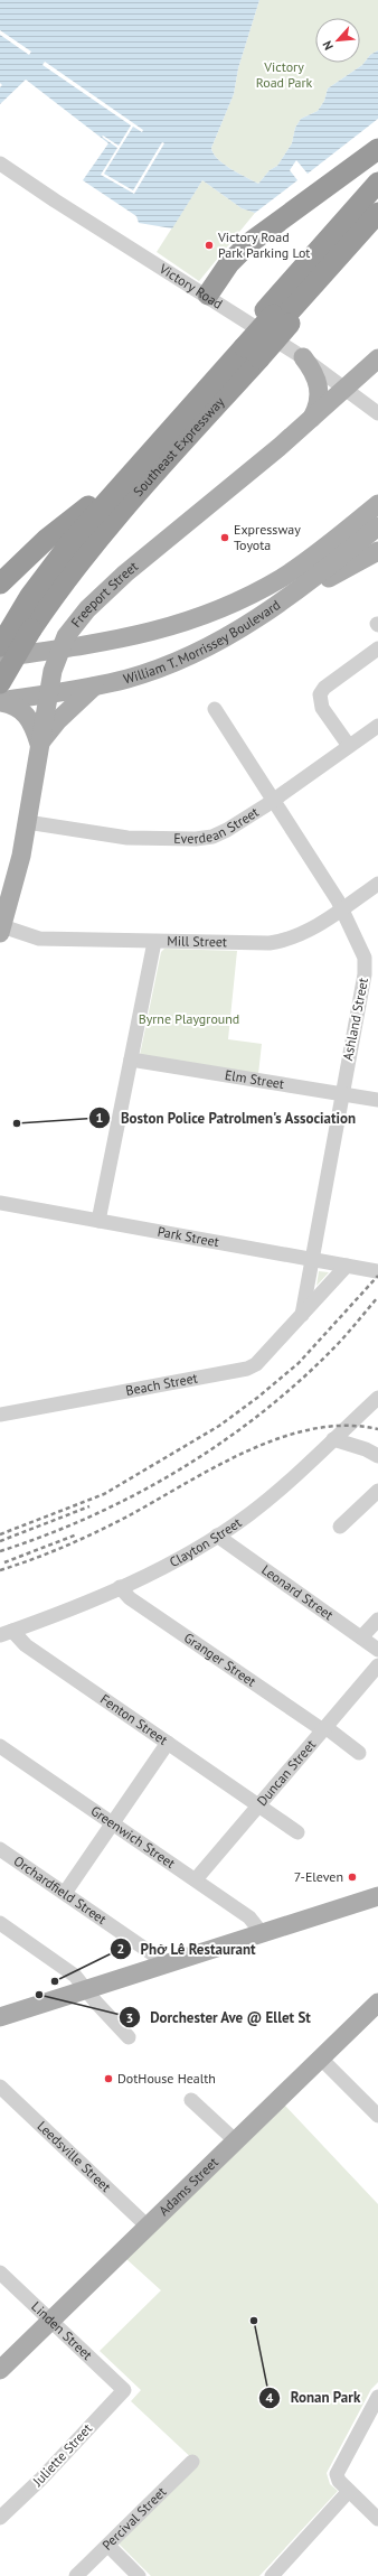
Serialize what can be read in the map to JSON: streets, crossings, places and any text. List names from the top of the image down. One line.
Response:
{"streets":{"highway":["Southeast Expressway"],"main road":["Freeport Street","William T. Morrissey Boulevard","Adams Street"],"street":["Victory Road","Everdean Street","Mill Street","Ashland Street","Elm Street","Park Street","Beach Street","Clayton Street","Leonard Street","Granger Street","Fenton Street","Duncan Street","Greenwich Street","Orchardfield Street","Leedsville Street","Linden Street","Juliette Street","Percival Street"]},"crossings":[["Victory Road","Freeport Street"],["Freeport Street","William T. Morrissey Boulevard"],["Freeport Street","Everdean Street"],["Freeport Street","Mill Street"],["Everdean Street","Ashland Street"],["Mill Street","Ashland Street"],["Ashland Street","Elm Street"],["Ashland Street","Park Street"],["Park Street","Beach Street"],["Clayton Street","Leonard Street"],["Clayton Street","Granger Street"],["Clayton Street","Fenton Street"],["Granger Street","Duncan Street"],["Fenton Street","Duncan Street"],["Duncan Street","Greenwich Street"],["Leedsville Street","Adams Street"],["Adams Street","Linden Street"],["Linden Street","Juliette Street"]],"parks":["Victory Road Park","Byrne Playground"],"places":["Victory Road Park Parking Lot","Expressway Toyota","Boston Police Patrolmen's Association","7-Eleven","Phở Lê Restaurant","Dorchester Ave @ Ellet St","DotHouse Health","Ronan Park"],"north":"bottom left"}
